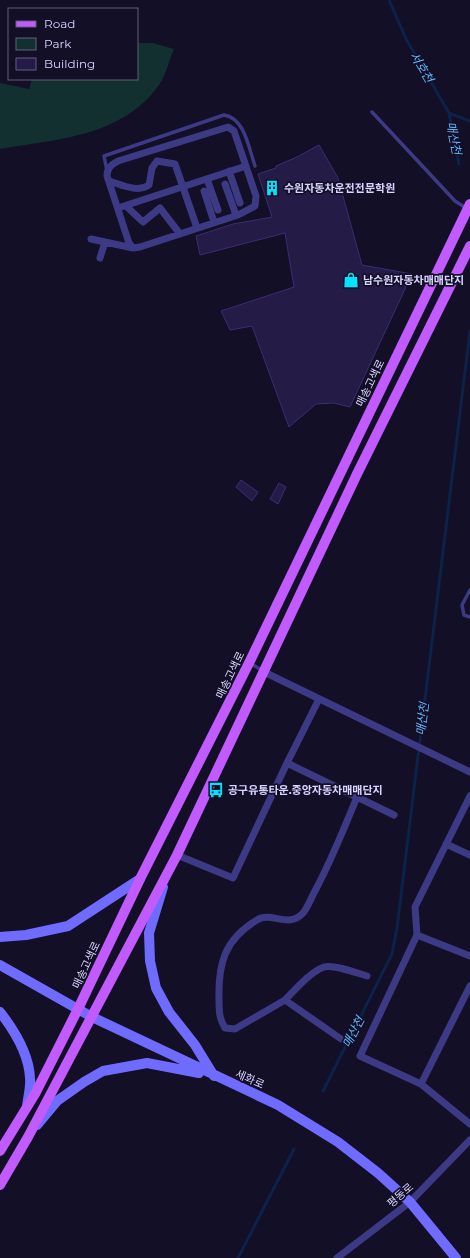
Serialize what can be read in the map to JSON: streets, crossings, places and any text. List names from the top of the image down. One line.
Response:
{"streets":{"main road":["매송고색로","세화로"],"street":["평동로"]},"crossings":[["매송고색로","세화로"],["세화로","평동로"]],"water":["서호천","매산천"],"places":{"building":["수원자동차운전전문학원"],"shop":["남수원자동차매매단지"],"bus stop":["공구유통타운.중앙자동차매매단지"]},"legend":["Road","Park","Building"]}
